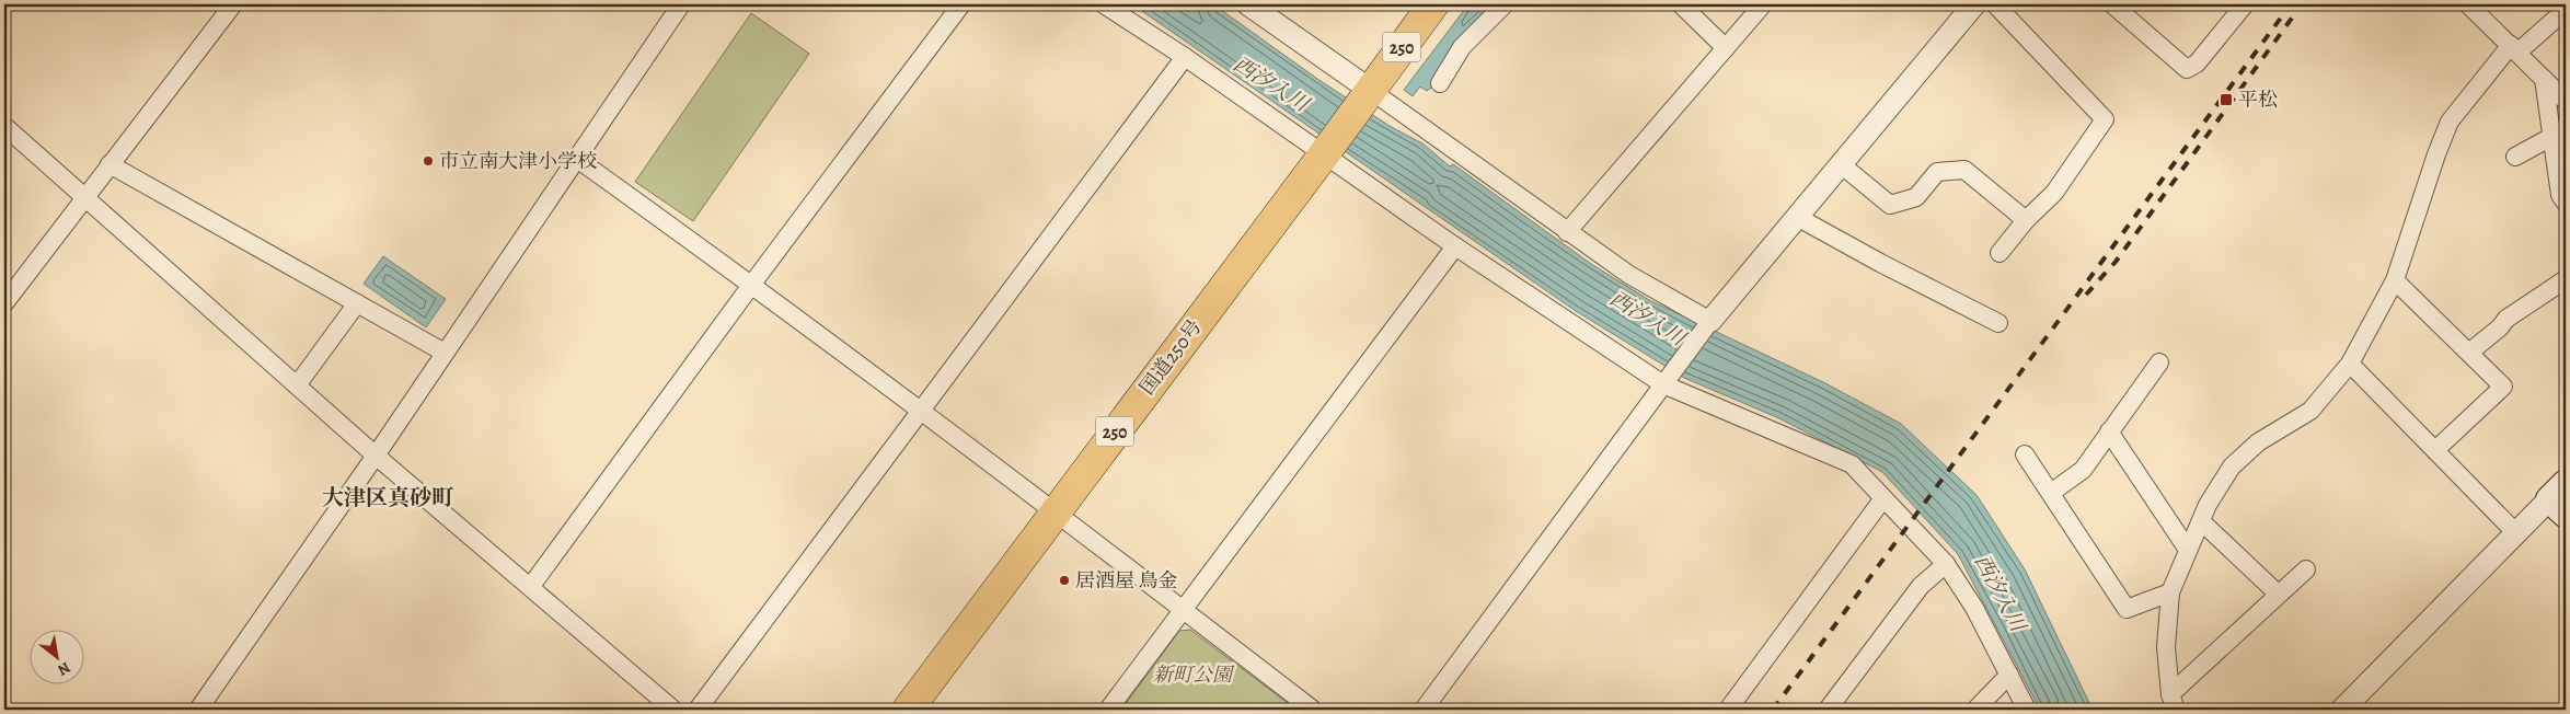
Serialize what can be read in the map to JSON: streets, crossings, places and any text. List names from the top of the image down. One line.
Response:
{"streets":{"highway":["250","国道250号"]},"districts":["大津区真砂町"],"water":["西汐入川"],"parks":["新町公園"],"places":{"transit":["平松"],"other":["市立南大津小学校","居酒屋 鳥金"]},"north":"bottom right"}
